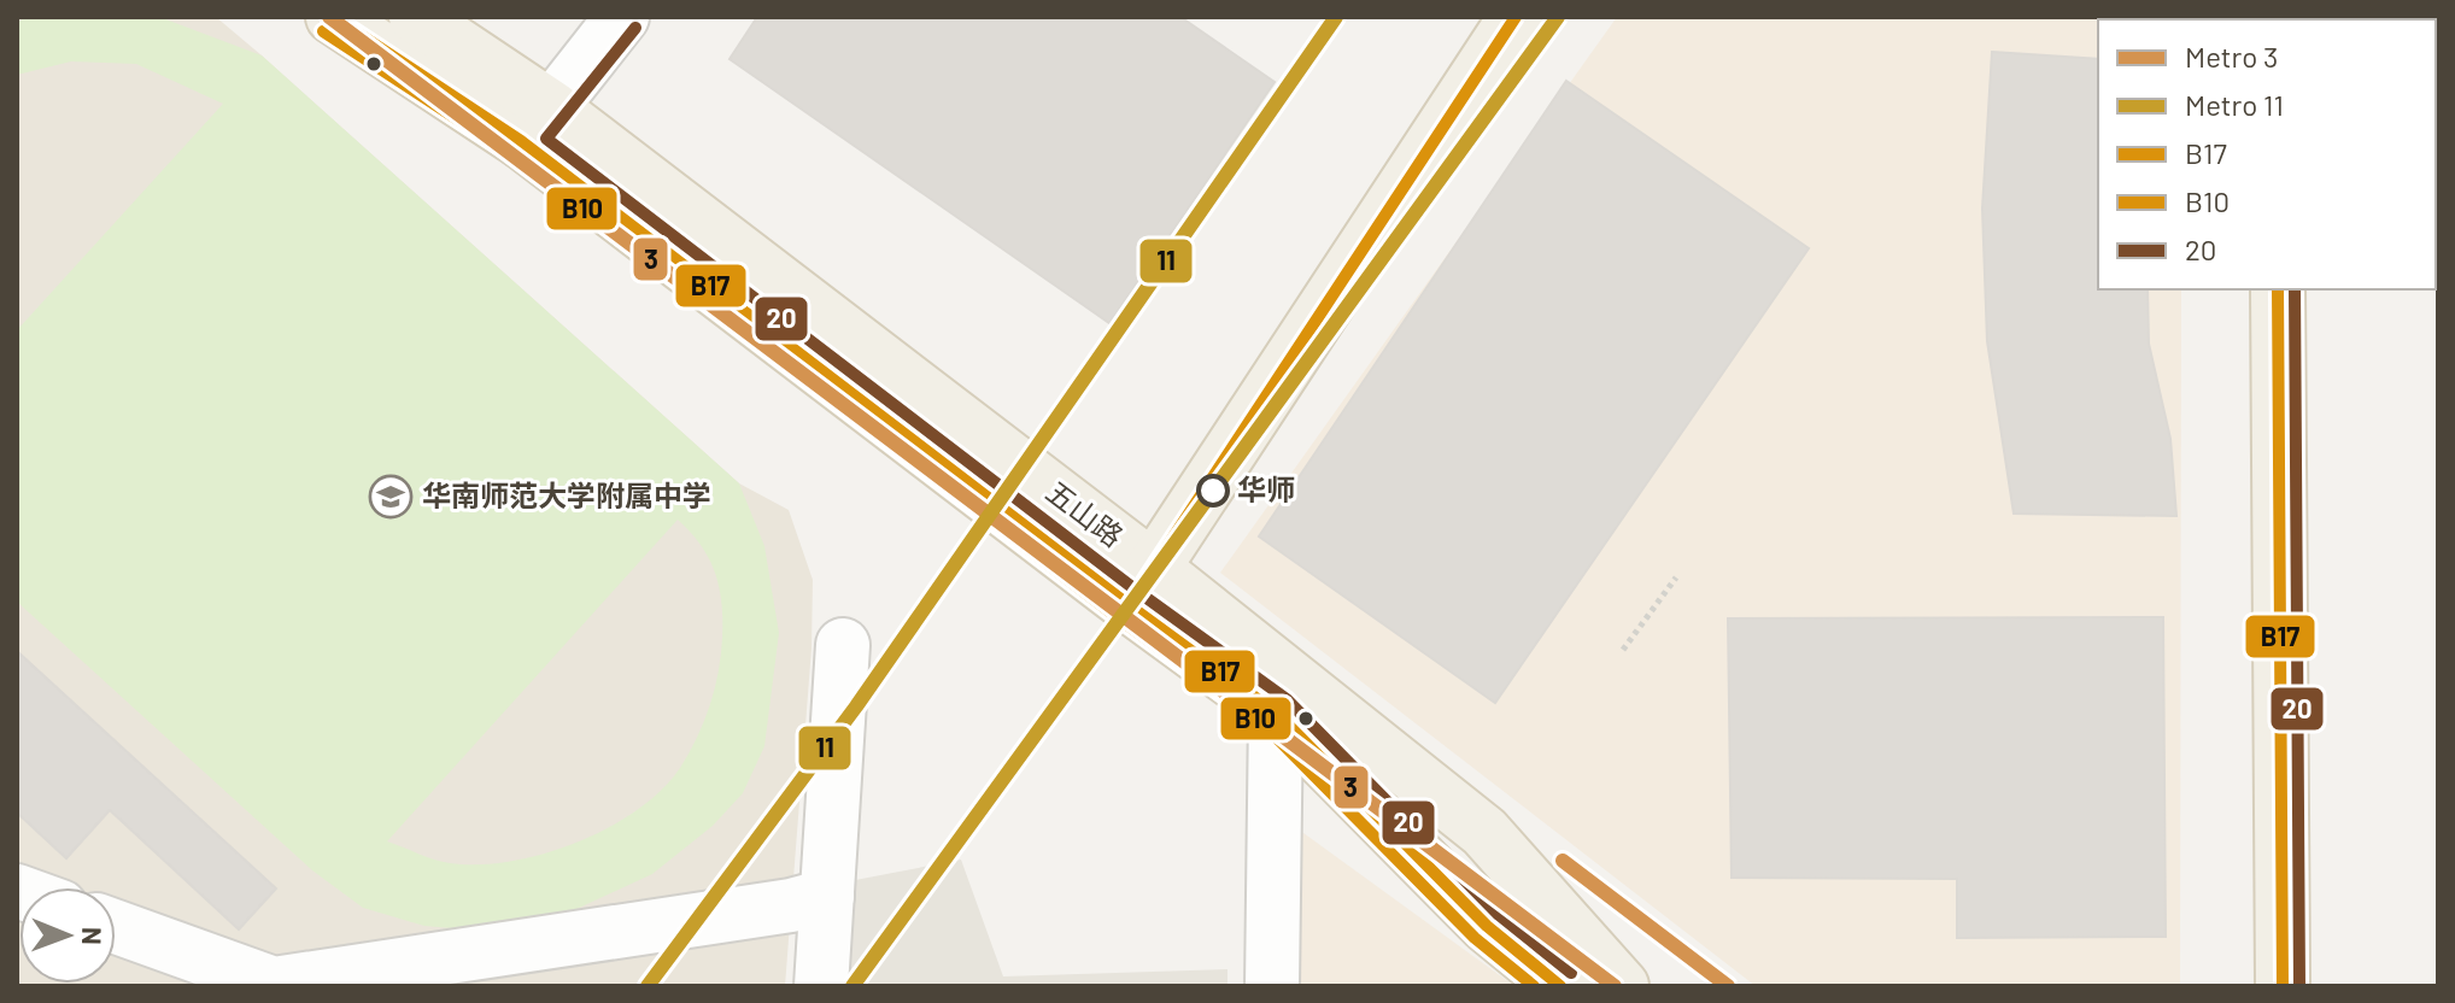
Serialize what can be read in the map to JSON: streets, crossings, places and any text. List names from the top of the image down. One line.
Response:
{"streets":{"main road":["五山路"]},"places":{"other":["华师"],"school or university":["华南师范大学附属中学"]},"lines":["metro line 3","metro line 11","transit line B17","transit line 20","transit line B10"],"legend":["Metro 3","Metro 11","B17","B10","20"],"north":"right"}
